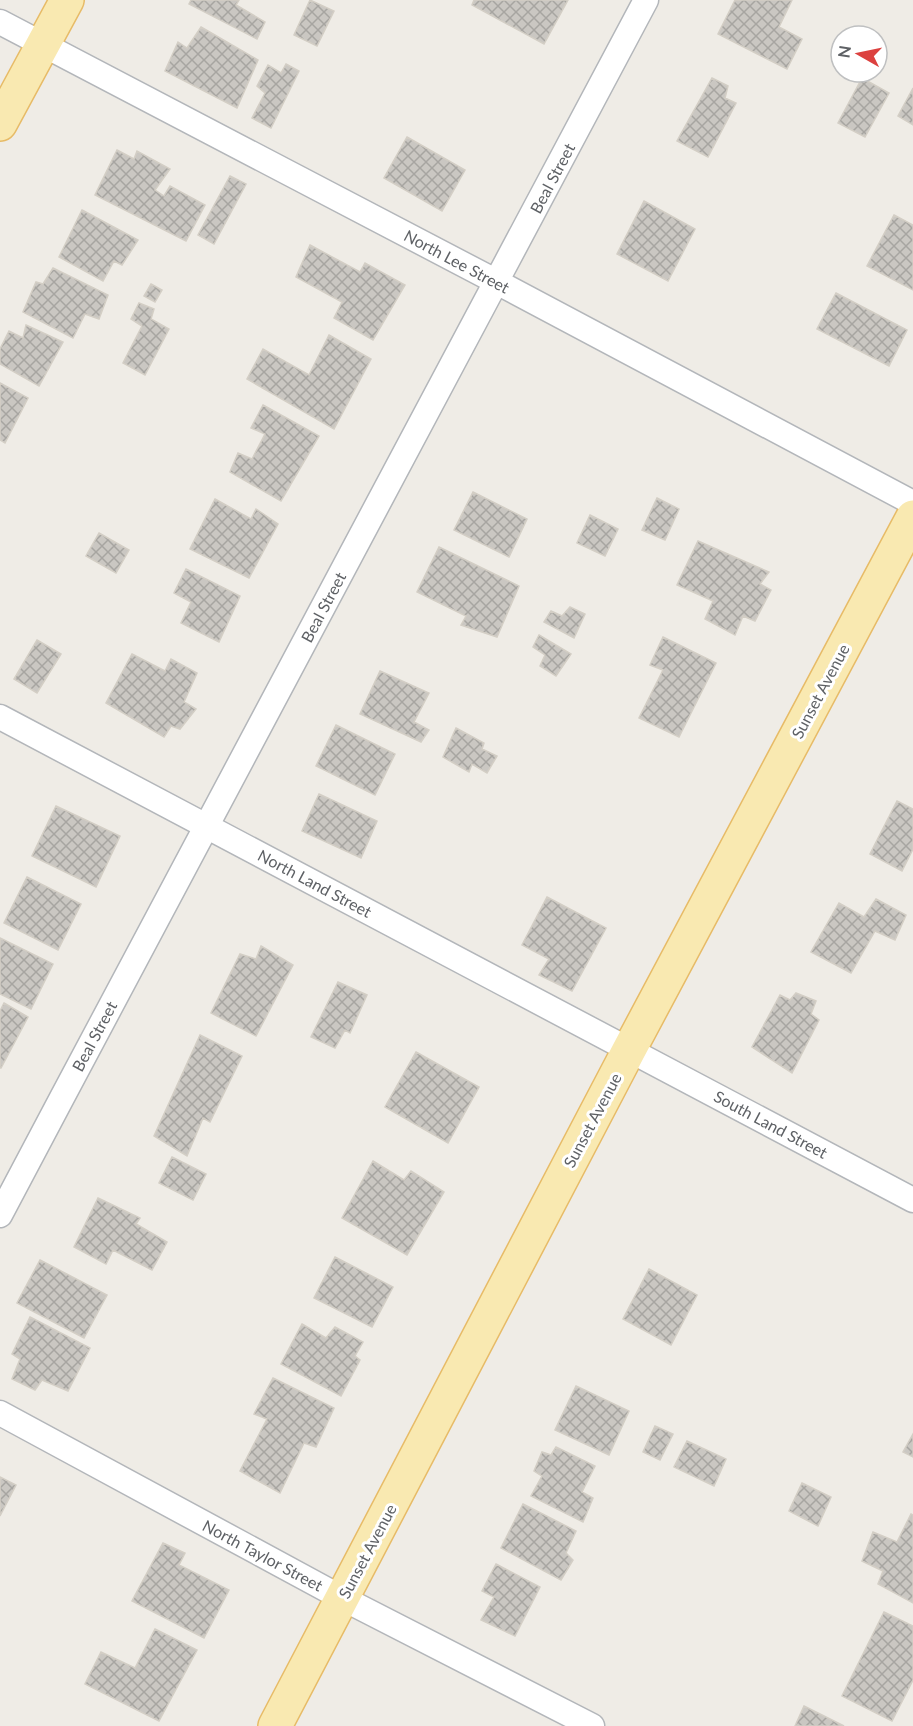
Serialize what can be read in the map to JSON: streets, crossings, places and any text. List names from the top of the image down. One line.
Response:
{"streets":{"main road":["Sunset Avenue"],"street":["Beal Street","North Lee Street","North Land Street","South Land Street","North Taylor Street"]},"crossings":[["Beal Street","North Lee Street"],["Beal Street","North Land Street"],["Sunset Avenue","North Land Street"],["Sunset Avenue","South Land Street"],["Sunset Avenue","North Taylor Street"],["North Land Street","South Land Street"]],"north":"left"}
